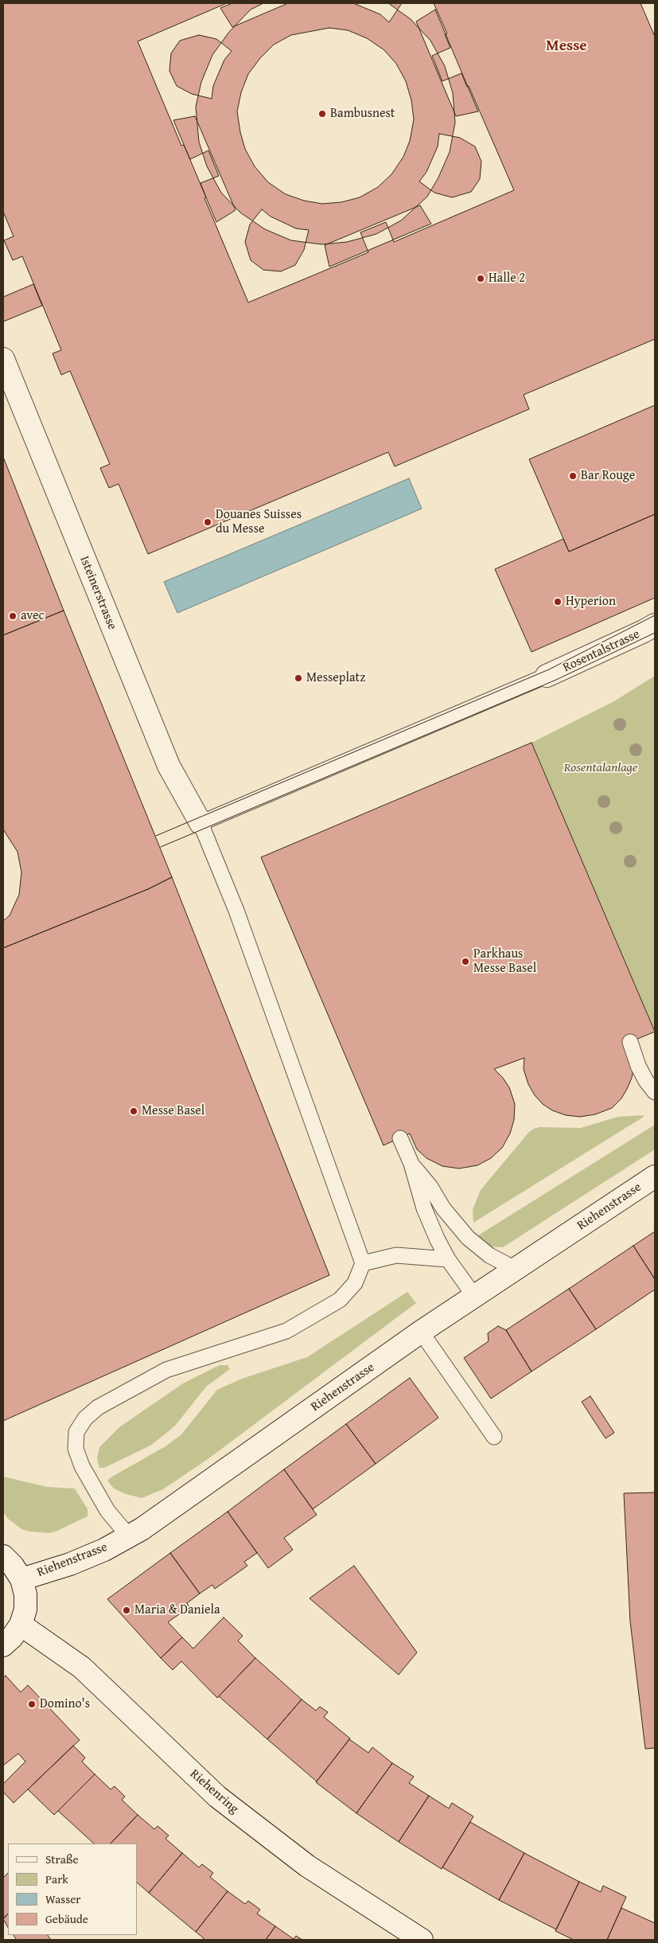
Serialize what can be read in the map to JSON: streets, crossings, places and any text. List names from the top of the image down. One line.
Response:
{"streets":{"main road":["Isteinerstrasse","Rosentalstrasse","Riehenstrasse","Riehenring"]},"districts":["Messe"],"parks":["Rosentalanlage"],"places":["Bambusnest","Halle 2","Bar Rouge","Douanes Suisses du Messe","Hyperion","avec","Messeplatz","Parkhaus Messe Basel","Messe Basel","Maria & Daniela","Domino's"],"legend":["Straße","Park","Wasser","Gebäude"]}
